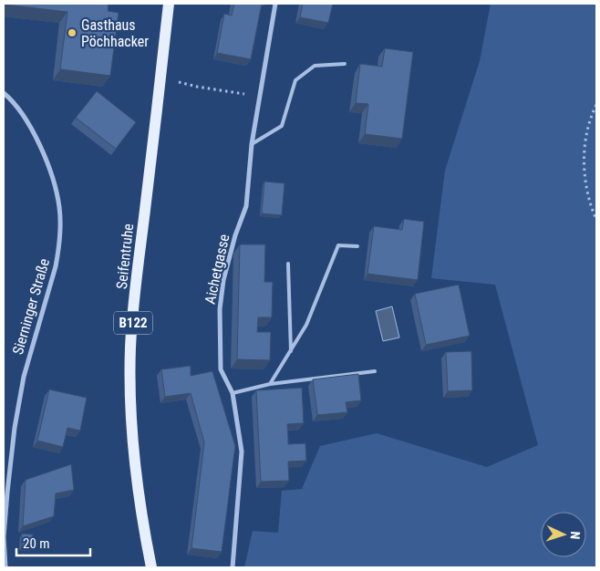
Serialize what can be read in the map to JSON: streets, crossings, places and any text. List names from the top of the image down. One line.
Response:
{"streets":{"main road":["Seifentruhe","B122"],"street":["Aichetgasse","Sierninger Straße"]},"places":["Gasthaus Pöchhacker"],"scale_bar":"20 m","north":"right"}
